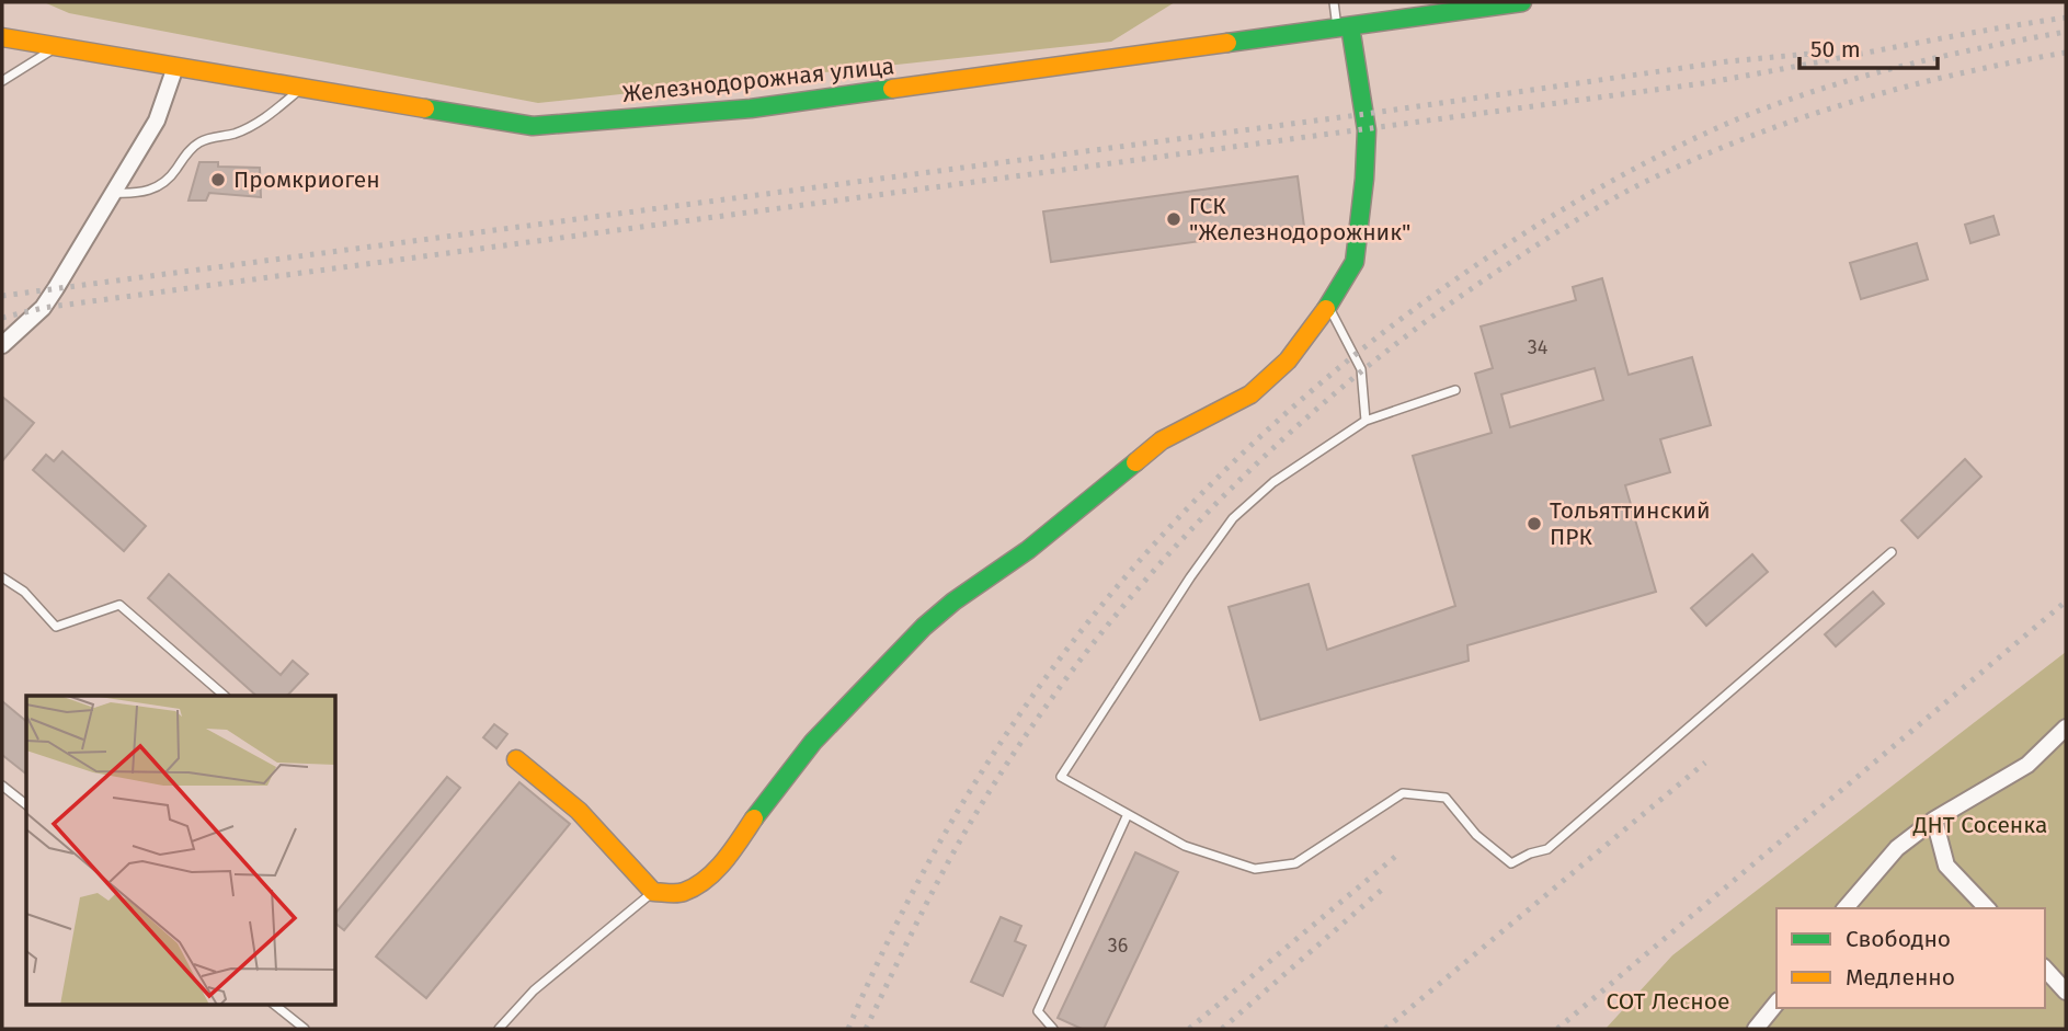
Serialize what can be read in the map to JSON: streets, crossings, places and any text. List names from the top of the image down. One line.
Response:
{"streets":{"main road":["Железнодорожная улица"]},"parks":["ДНТ Сосенка","СОТ Лесное"],"places":["Промкриоген","ГСК \"Железнодорожник\"","Тольяттинский ПРК"],"house_numbers":["34","36"],"legend":["Свободно","Медленно"],"scale_bar":"50 m"}
